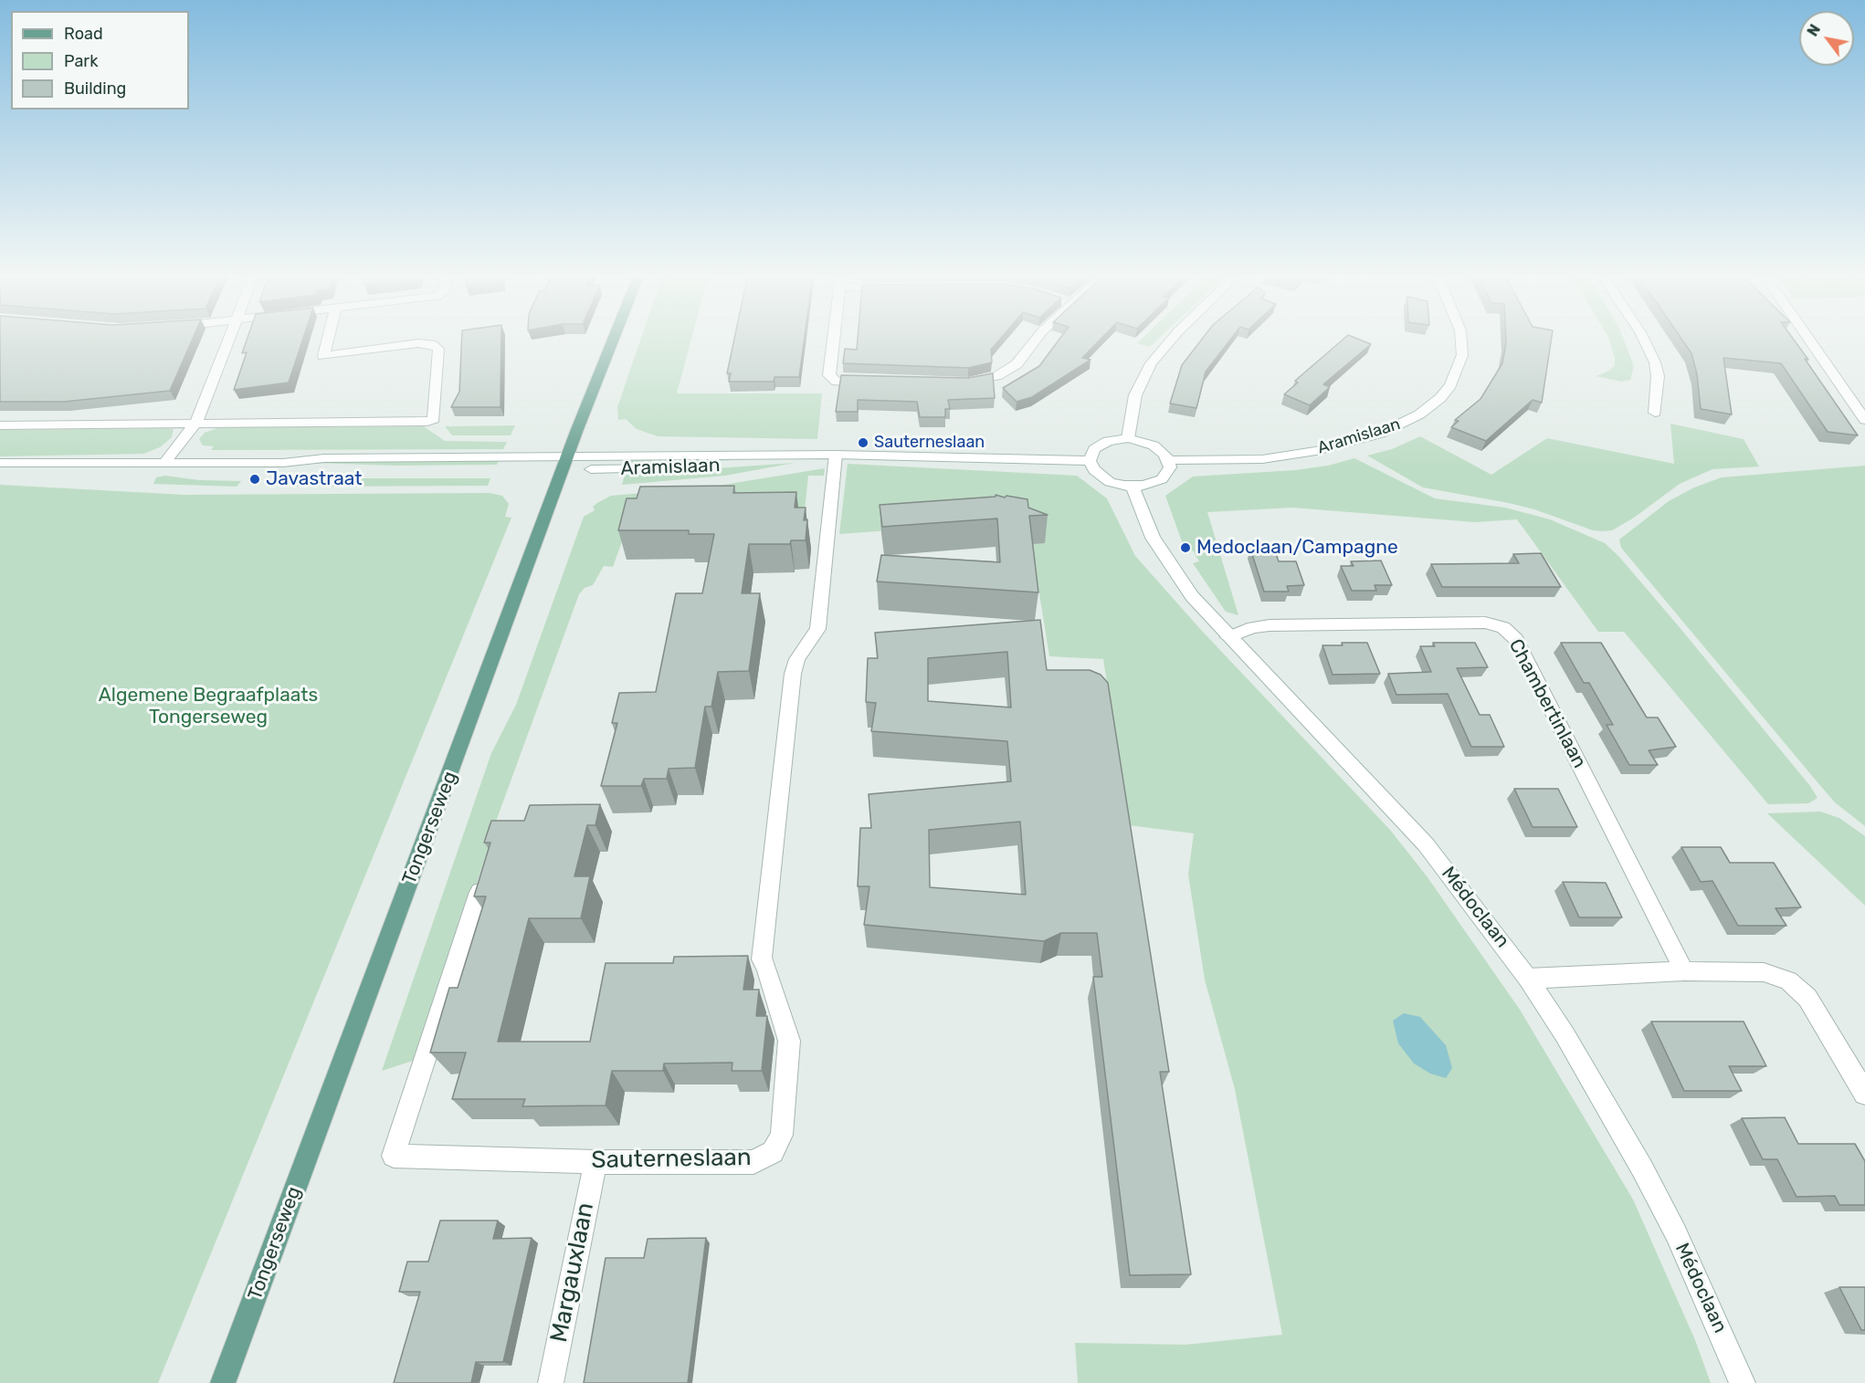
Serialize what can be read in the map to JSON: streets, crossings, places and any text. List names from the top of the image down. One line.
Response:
{"streets":{"main road":["Tongerseweg"],"street":["Aramislaan","Chambertinlaan","Médoclaan","Sauterneslaan","Margauxlaan"]},"crossings":[["Aramislaan","Tongerseweg"],["Aramislaan","Médoclaan"],["Aramislaan","Sauterneslaan"],["Chambertinlaan","Médoclaan"],["Sauterneslaan","Margauxlaan"]],"parks":["Algemene Begraafplaats Tongerseweg"],"places":["Sauterneslaan","Javastraat","Medoclaan/Campagne"],"legend":["Road","Park","Building"],"north":"top left"}
